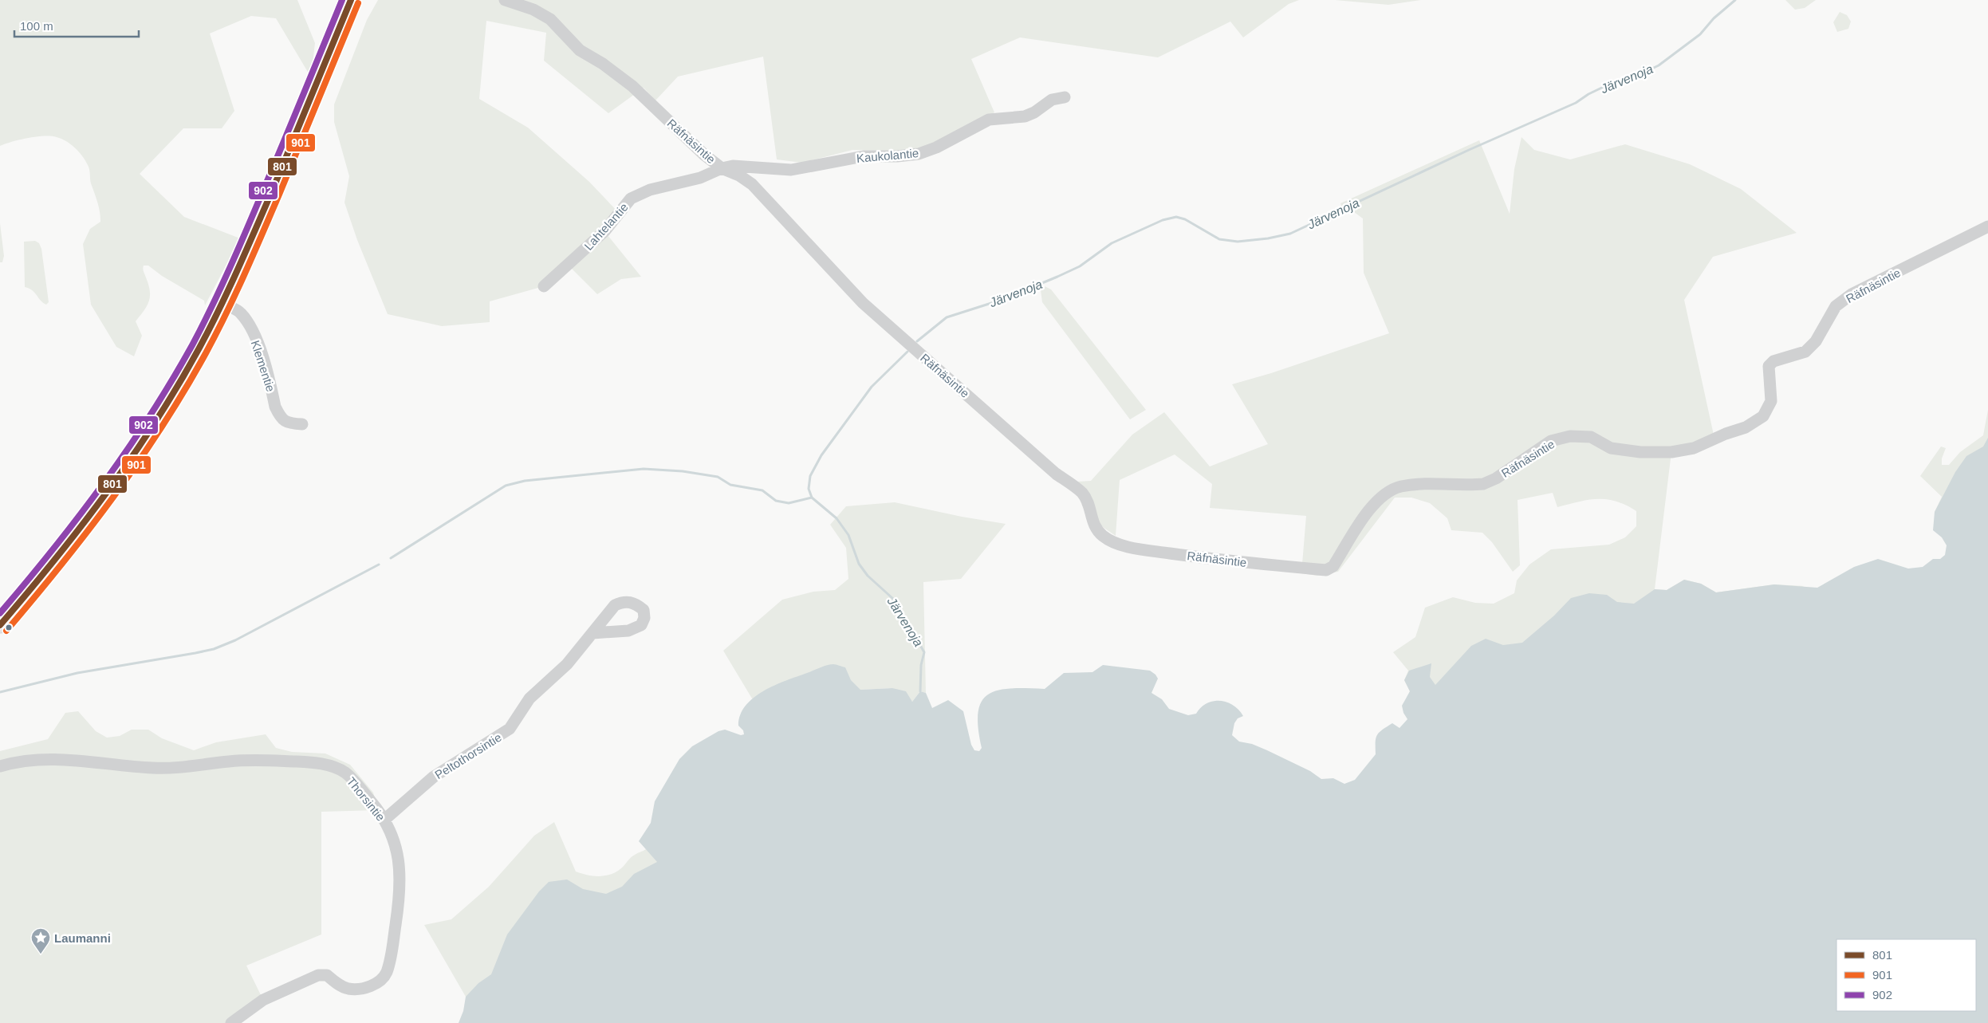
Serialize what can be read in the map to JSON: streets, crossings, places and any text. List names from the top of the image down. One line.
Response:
{"streets":{"street":["Räfnäsintie","Kaukolantie","Lahtelantie","Klementie","Peltothorsintie","Thorsintie"]},"crossings":[["Räfnäsintie","Kaukolantie"],["Räfnäsintie","Lahtelantie"],["Kaukolantie","Lahtelantie"],["Peltothorsintie","Thorsintie"]],"water":["Järvenoja"],"places":{"place":["Laumanni"]},"lines":["transit line 801","transit line 902","transit line 901"],"legend":["801","901","902"],"scale_bar":"100 m"}
